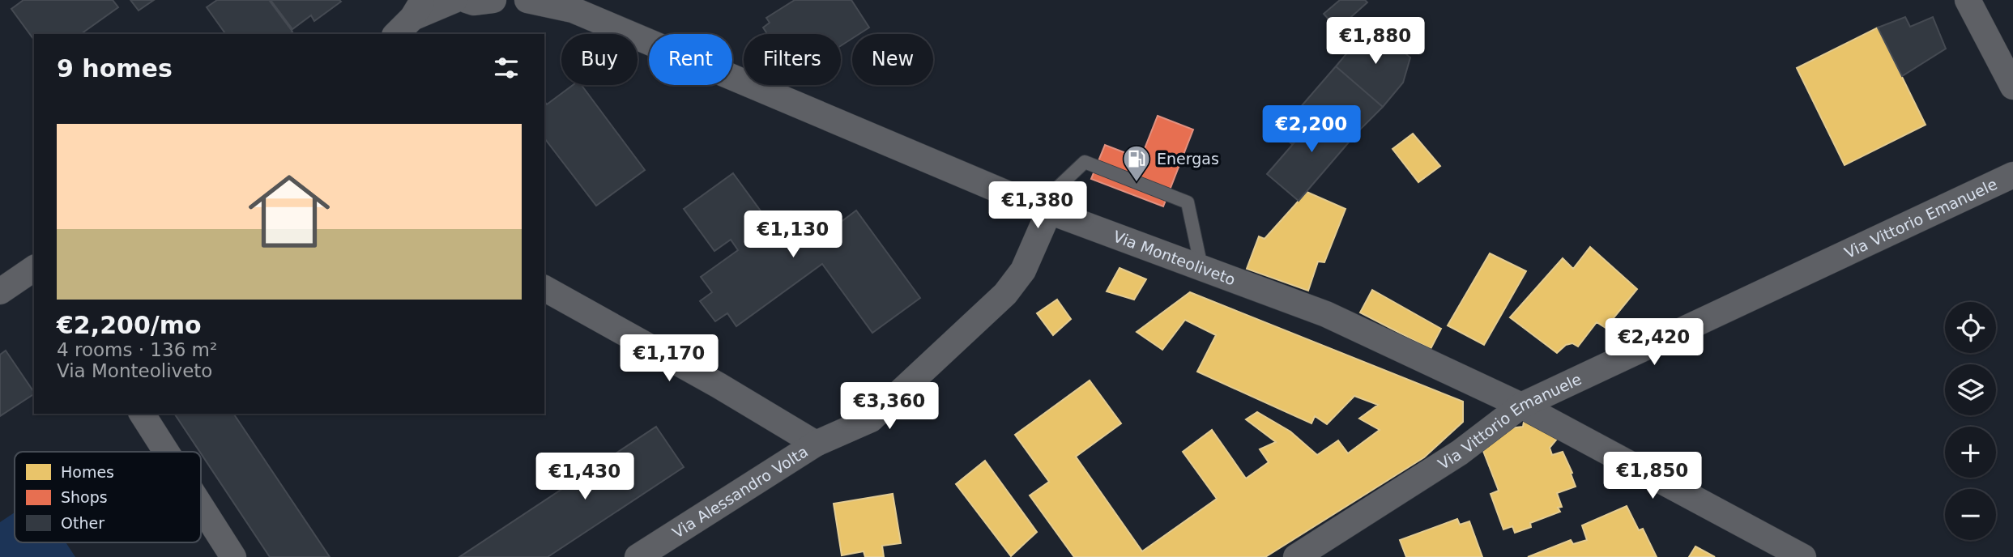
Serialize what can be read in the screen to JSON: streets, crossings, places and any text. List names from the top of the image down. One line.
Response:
{"streets":{"street":["Via Vittorio Emanuele","Via Monteoliveto","Via Alessandro Volta"]},"crossings":[["Via Vittorio Emanuele","Via Monteoliveto"],["Via Monteoliveto","Via Alessandro Volta"]],"places":{"fuel station":["Energas"]},"legend":["Homes","Shops","Other"],"page":{"price":["€1,880","€2,200","€1,380","€1,130","€2,420","€1,170","€3,360","€1,850","€1,430"],"chip":["Buy","Rent","Filters","New"],"heading":"9 homes","list":[{"name":"€2,200/mo","note":"4 rooms · 136 m² · Via Monteoliveto"}],"map_buttons":["+","−"]}}
